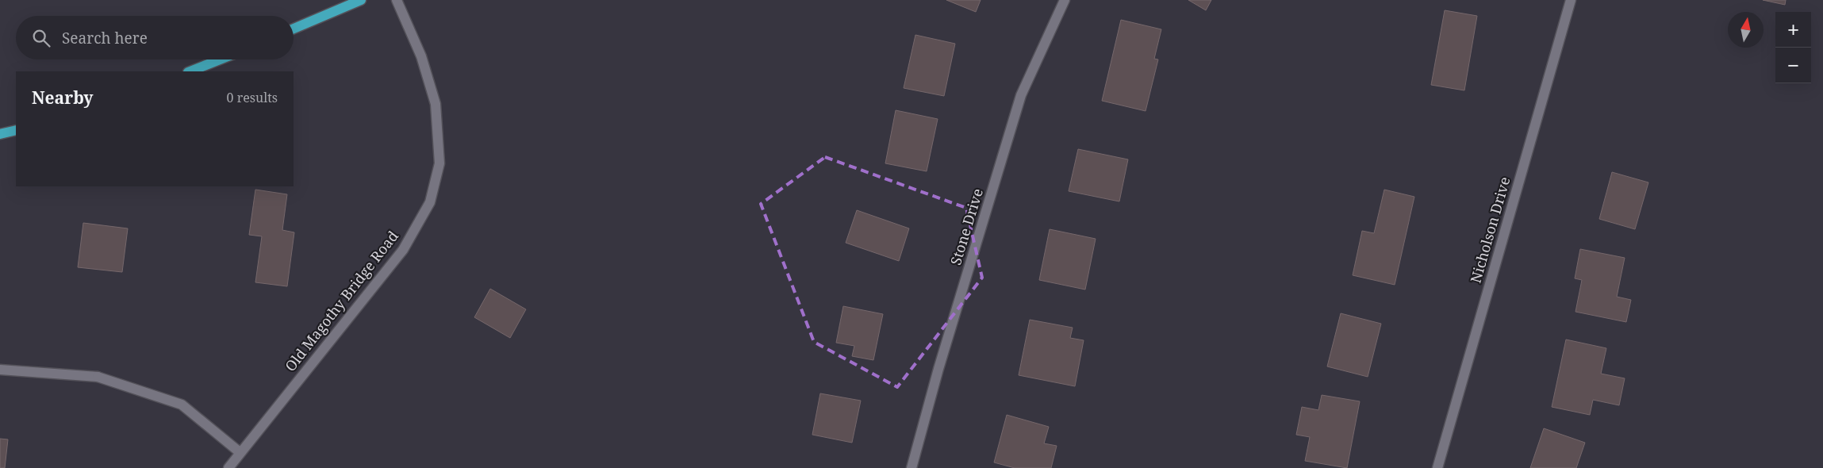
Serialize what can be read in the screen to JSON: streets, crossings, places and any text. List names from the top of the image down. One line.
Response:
{"streets":{"street":["Stone Drive","Nicholson Drive","Old Magothy Bridge Road"]},"north":"top","page":{"map_buttons":["+","−"],"search":"Search here","heading":["Nearby","0 results"]}}
